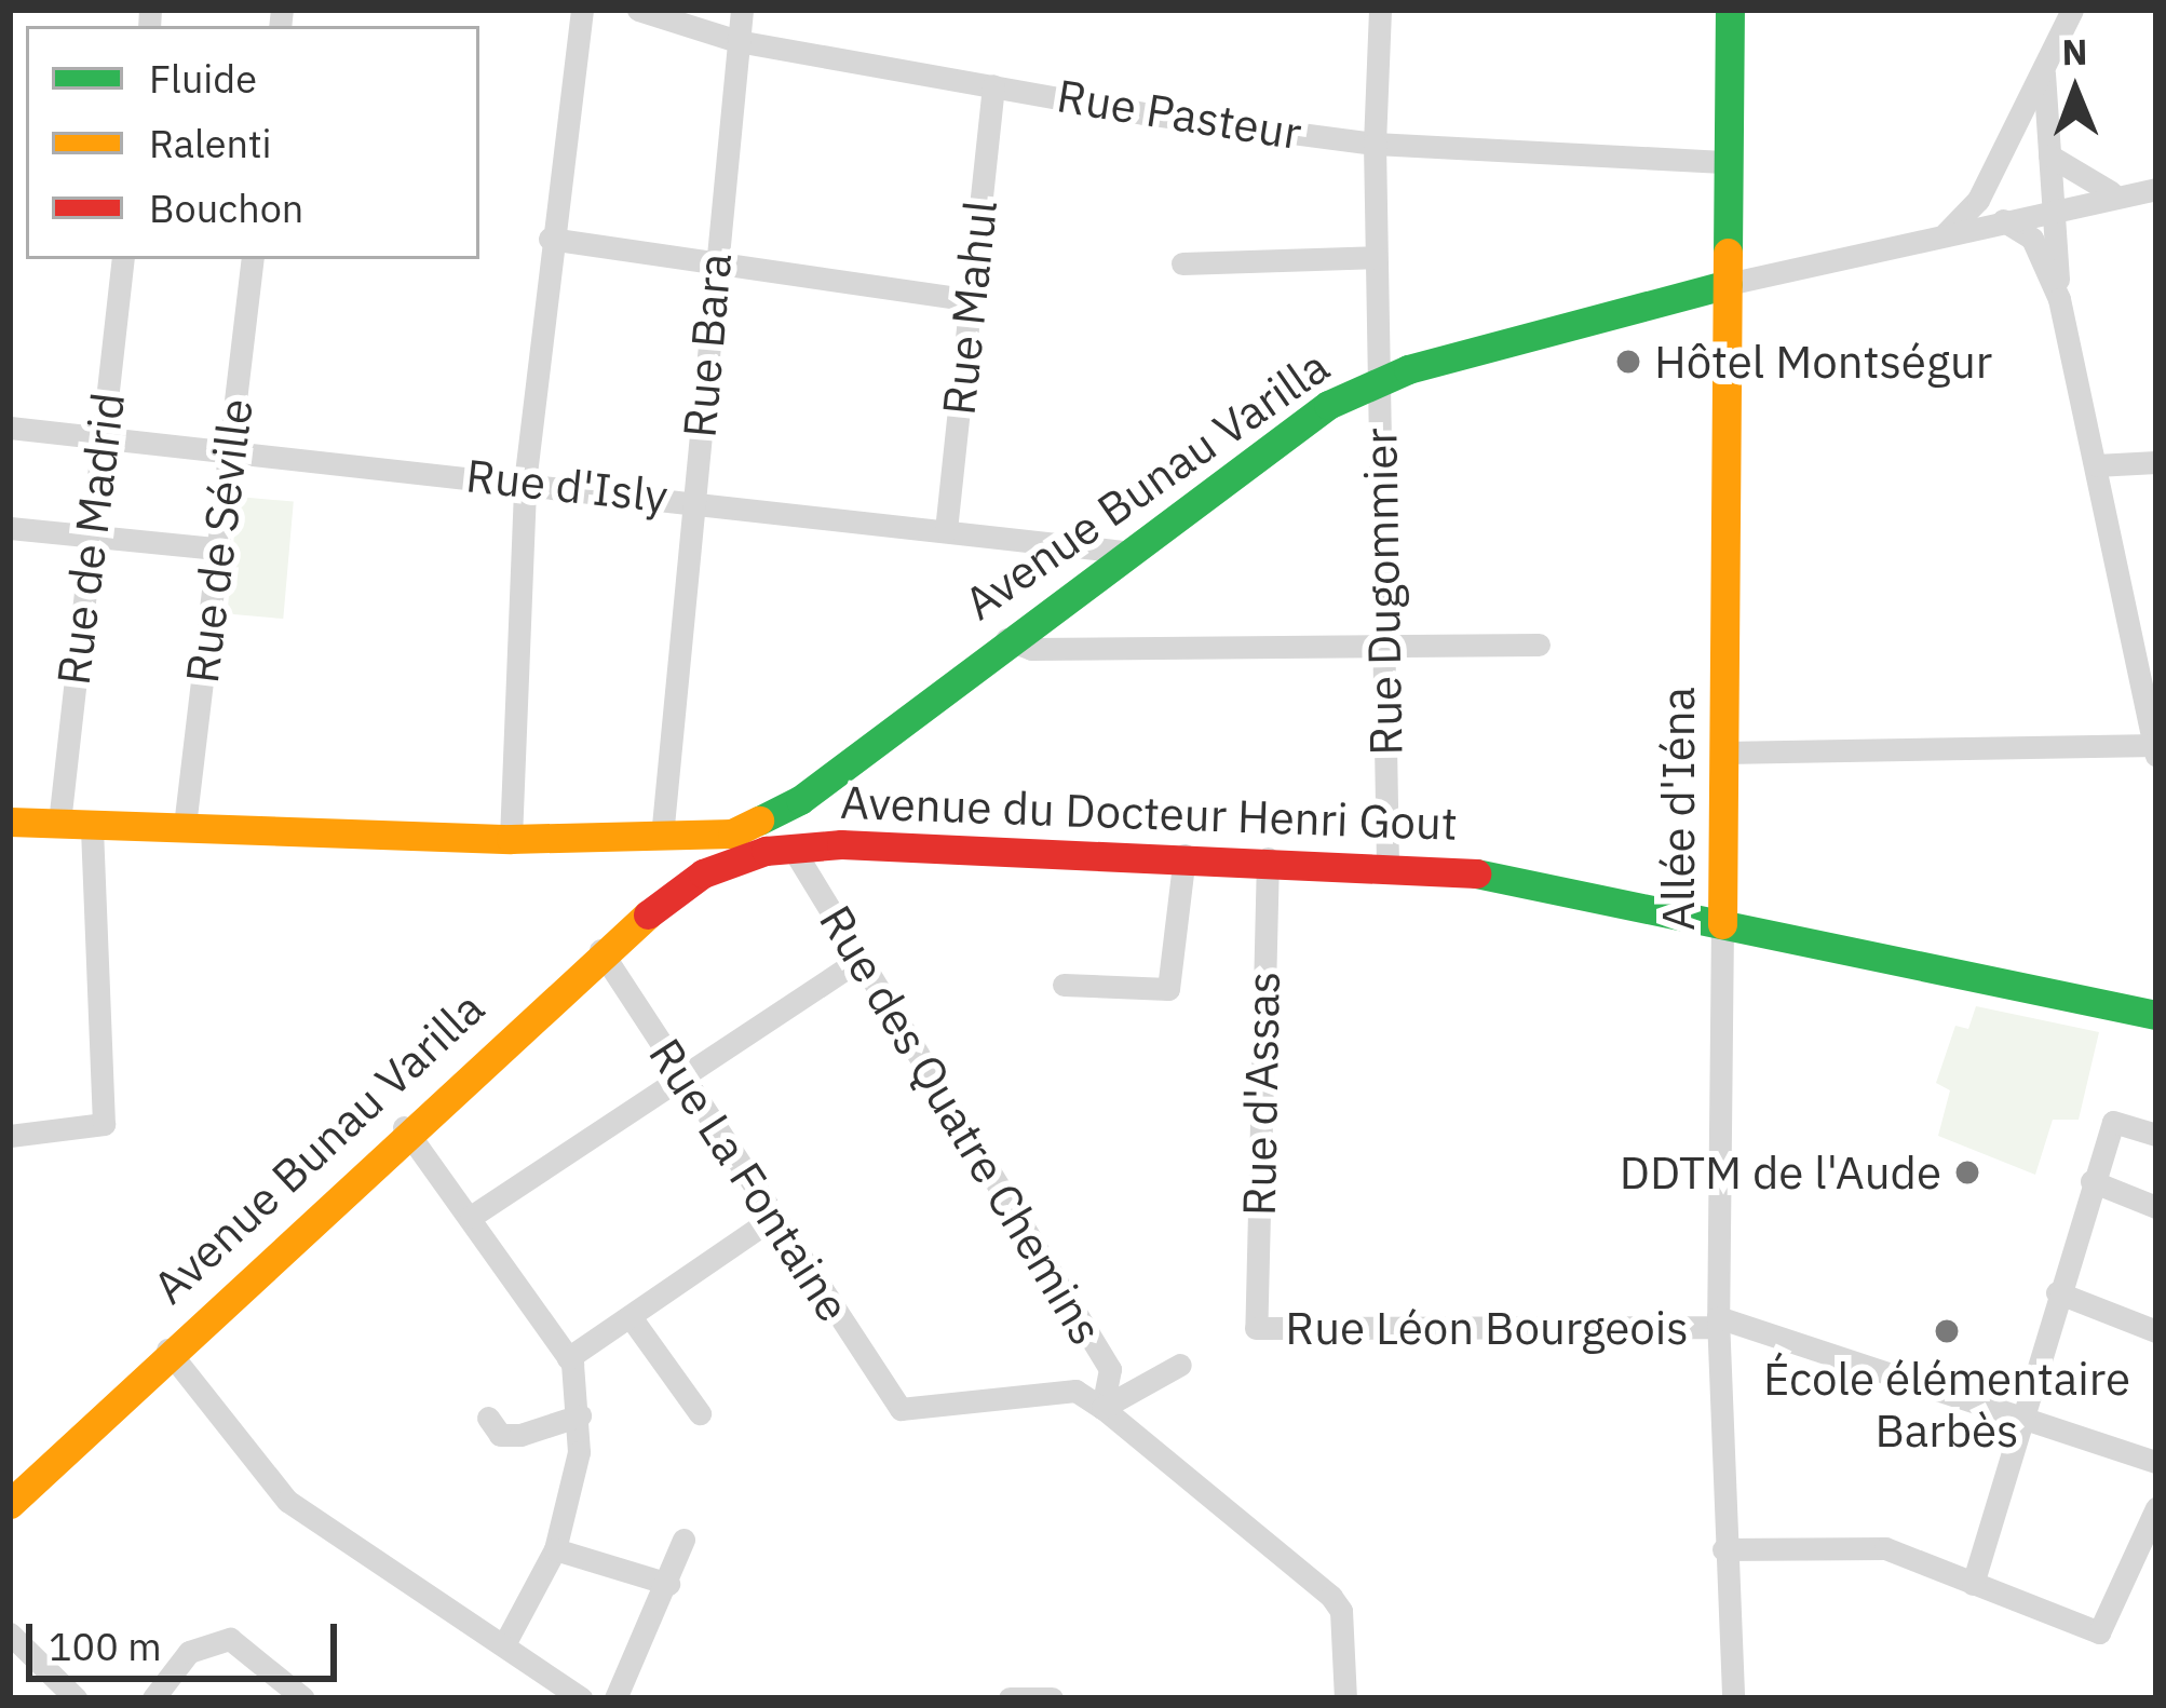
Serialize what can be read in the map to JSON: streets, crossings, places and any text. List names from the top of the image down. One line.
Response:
{"streets":{"main road":["Avenue Bunau Varilla","Allée d'Iéna","Avenue du Docteur Henri Gout"],"street":["Rue Pasteur","Rue Mahul","Rue Bara","Rue d'Isly","Rue de Madrid","Rue de Séville","Rue Dugommier","Rue d'Assas","Rue des Quatre Chemins","Rue La Fontaine","Rue Léon Bourgeois"]},"crossings":[["Rue Pasteur","Rue Mahul"],["Rue Pasteur","Rue Bara"],["Rue Pasteur","Rue Dugommier"],["Rue Pasteur","Allée d'Iéna"],["Rue Mahul","Rue d'Isly"],["Rue Bara","Avenue Bunau Varilla"],["Rue Bara","Rue d'Isly"],["Avenue Bunau Varilla","Rue d'Isly"],["Avenue Bunau Varilla","Rue Dugommier"],["Avenue Bunau Varilla","Allée d'Iéna"],["Avenue Bunau Varilla","Avenue du Docteur Henri Gout"],["Avenue Bunau Varilla","Rue La Fontaine"],["Rue d'Isly","Rue de Madrid"],["Rue d'Isly","Rue de Séville"],["Rue Dugommier","Avenue du Docteur Henri Gout"],["Allée d'Iéna","Avenue du Docteur Henri Gout"],["Allée d'Iéna","Rue Léon Bourgeois"],["Avenue du Docteur Henri Gout","Rue d'Assas"],["Avenue du Docteur Henri Gout","Rue des Quatre Chemins"],["Rue d'Assas","Rue Léon Bourgeois"],["Rue des Quatre Chemins","Rue La Fontaine"]],"places":["Hôtel Montségur","DDTM de l'Aude","École élémentaire Barbès"],"legend":["Fluide","Ralenti","Bouchon"],"scale_bar":"100 m","north":"top"}
